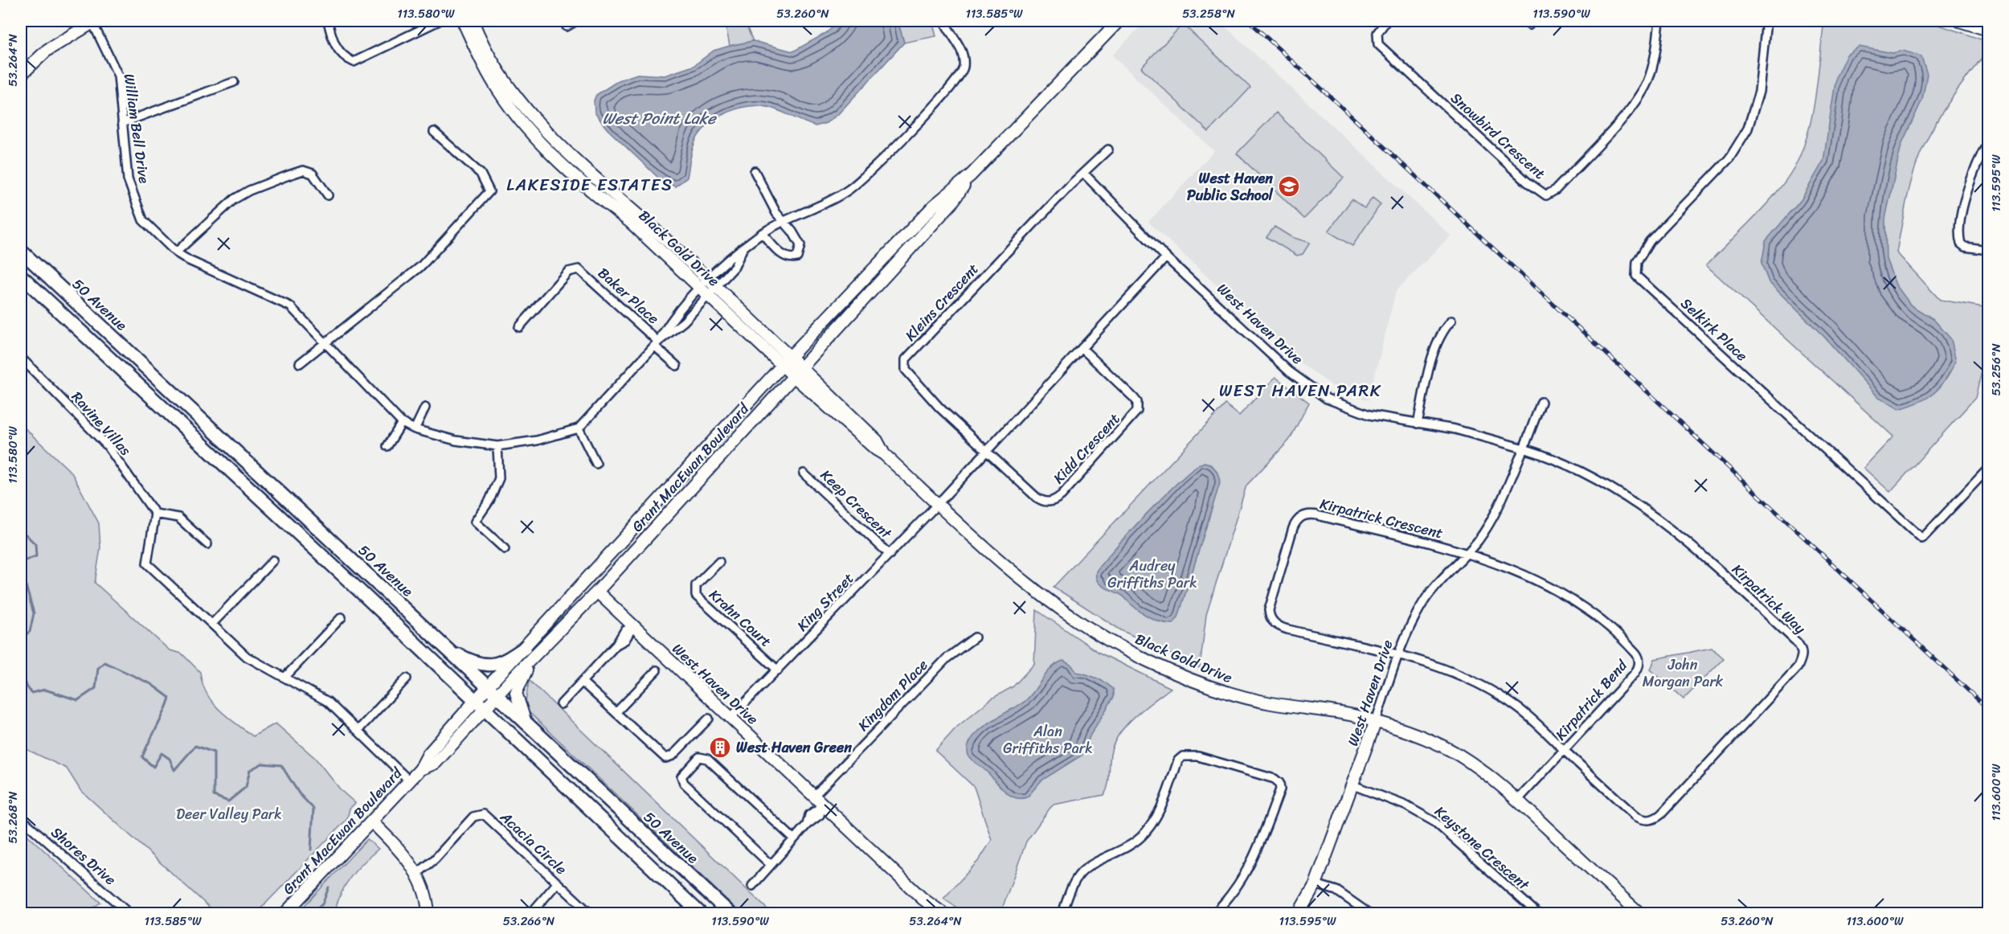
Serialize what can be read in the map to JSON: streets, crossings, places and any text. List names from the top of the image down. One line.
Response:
{"streets":{"main road":["Black Gold Drive","50 Avenue","West Haven Drive","Grant MacEwan Boulevard"],"street":["William Bell Drive","Snowbird Crescent","Baker Place","Kleins Crescent","Selkirk Place","Ravine Villas","Kidd Crescent","Keep Crescent","Kirpatrick Crescent","Kirpatrick Way","King Street","Krahn Court","Kingdom Place","Kirpatrick Bend","Acacia Circle","Keystone Crescent","Shores Drive"]},"crossings":[["Black Gold Drive","West Haven Drive"],["Black Gold Drive","Grant MacEwan Boulevard"],["Black Gold Drive","King Street"],["Black Gold Drive","Kirpatrick Bend"],["Kleins Crescent","Kidd Crescent"],["50 Avenue","Grant MacEwan Boulevard"],["West Haven Drive","Grant MacEwan Boulevard"],["West Haven Drive","Kirpatrick Crescent"],["West Haven Drive","Kirpatrick Way"],["West Haven Drive","King Street"],["West Haven Drive","Kingdom Place"],["West Haven Drive","Kirpatrick Bend"],["West Haven Drive","Keystone Crescent"],["Keep Crescent","King Street"],["Kirpatrick Crescent","Kirpatrick Bend"],["Kirpatrick Way","Kirpatrick Bend"],["King Street","Krahn Court"]],"districts":["LAKESIDE ESTATES","WEST HAVEN PARK"],"water":["West Point Lake"],"parks":["Audrey Griffiths Park","John Morgan Park","Alan Griffiths Park","Deer Valley Park"],"places":{"school or university":["West Haven Public School"],"building":["West Haven Green"]},"coordinates":["113.580°W","53.260°N","113.585°W","53.258°N","113.590°W","53.264°N","113.595°W","53.256°N","113.600°W","53.268°N","53.266°N"]}
